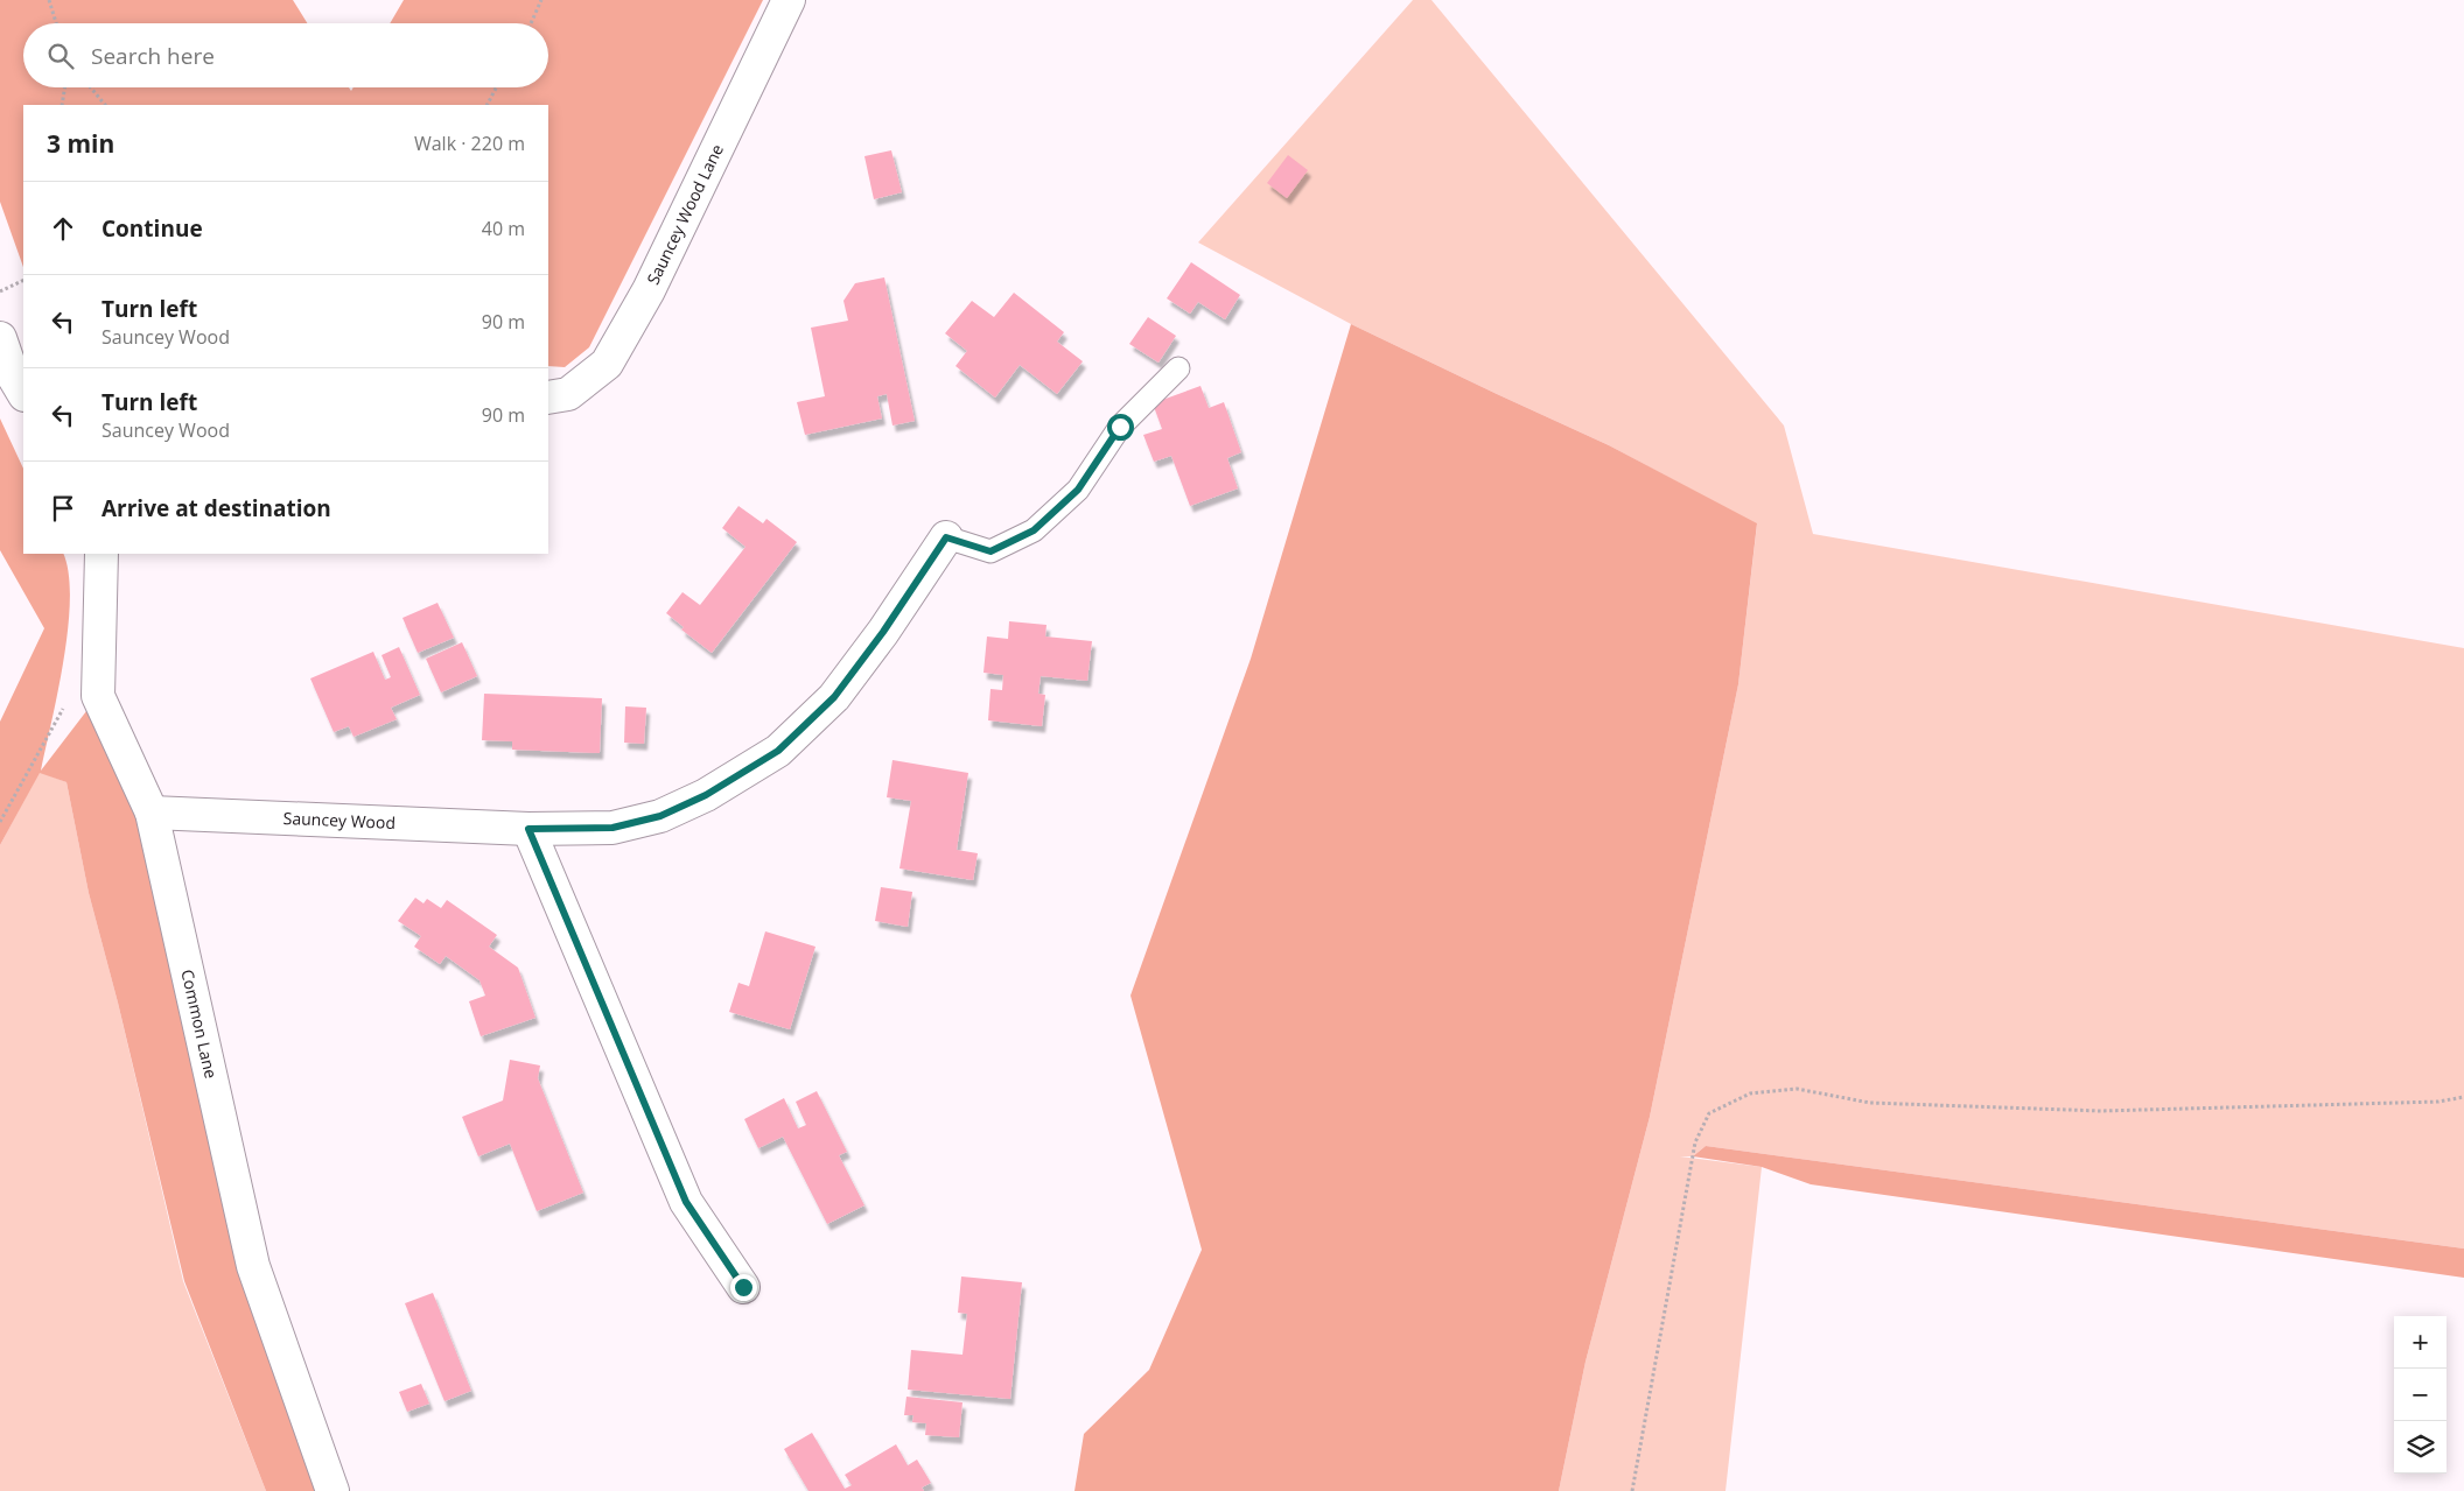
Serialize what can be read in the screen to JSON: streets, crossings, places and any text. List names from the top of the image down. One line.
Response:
{"streets":{"street":["Sauncey Wood Lane","Sauncey Wood","Common Lane"]},"crossings":[["Sauncey Wood","Common Lane"]],"page":{"search":"Search here","heading":["3 min","Walk · 220 m"],"list":[["Continue","40 m"],["Turn left","Sauncey Wood","90 m"],["Turn left","Sauncey Wood","90 m"],"Arrive at destination"],"map_buttons":["+","−"]}}
